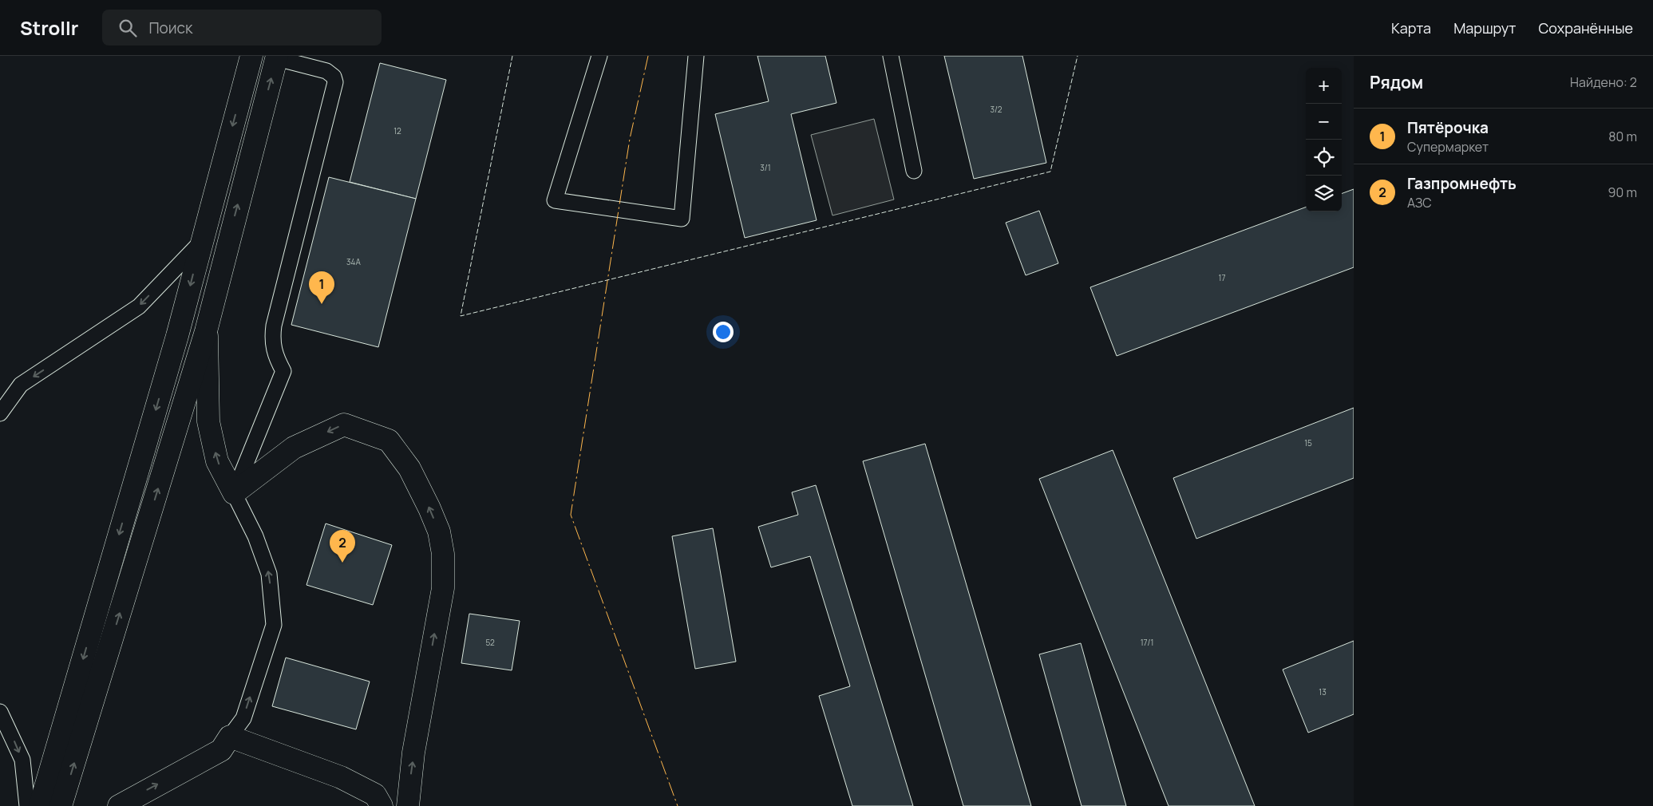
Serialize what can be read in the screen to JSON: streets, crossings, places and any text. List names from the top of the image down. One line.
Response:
{"house_numbers":["3/2","12","3/1","34А","17","15","52","17/1","13"],"page":{"header":"Strollr","search":"Поиск","nav":["Карта","Маршрут","Сохранённые"],"heading":["Рядом","Найдено: 2"],"map_buttons":["+","−"],"list":[{"mark":"1","name":"Пятёрочка","note":"Супермаркет","value":"80 m"},{"mark":"2","name":"Газпромнефть","note":"АЗС","value":"90 m"}],"pins":["1","2"]}}
